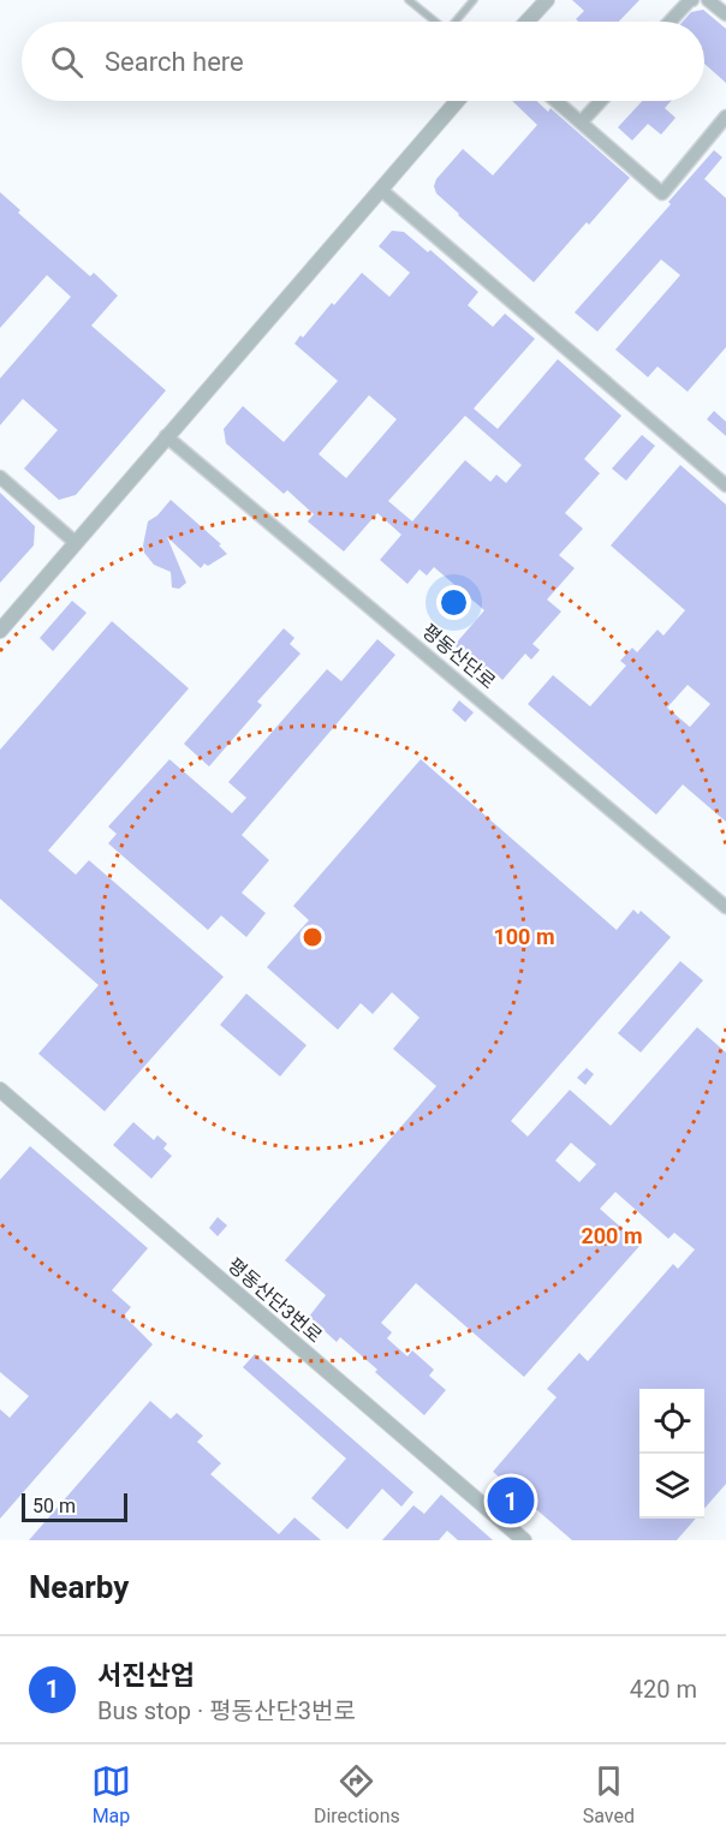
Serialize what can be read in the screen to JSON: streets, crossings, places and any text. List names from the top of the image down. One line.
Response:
{"streets":{"street":["평동산단로","평동산단3번로"]},"scale_bar":"50 m","page":{"search":"Search here","pins":"1","scale":"50 m","heading":"Nearby","list":[{"mark":"1","name":"서진산업","note":"Bus stop · 평동산단3번로","value":"420 m"}],"nav":["Map","Directions","Saved"]},"rings":["100 m","200 m"]}
